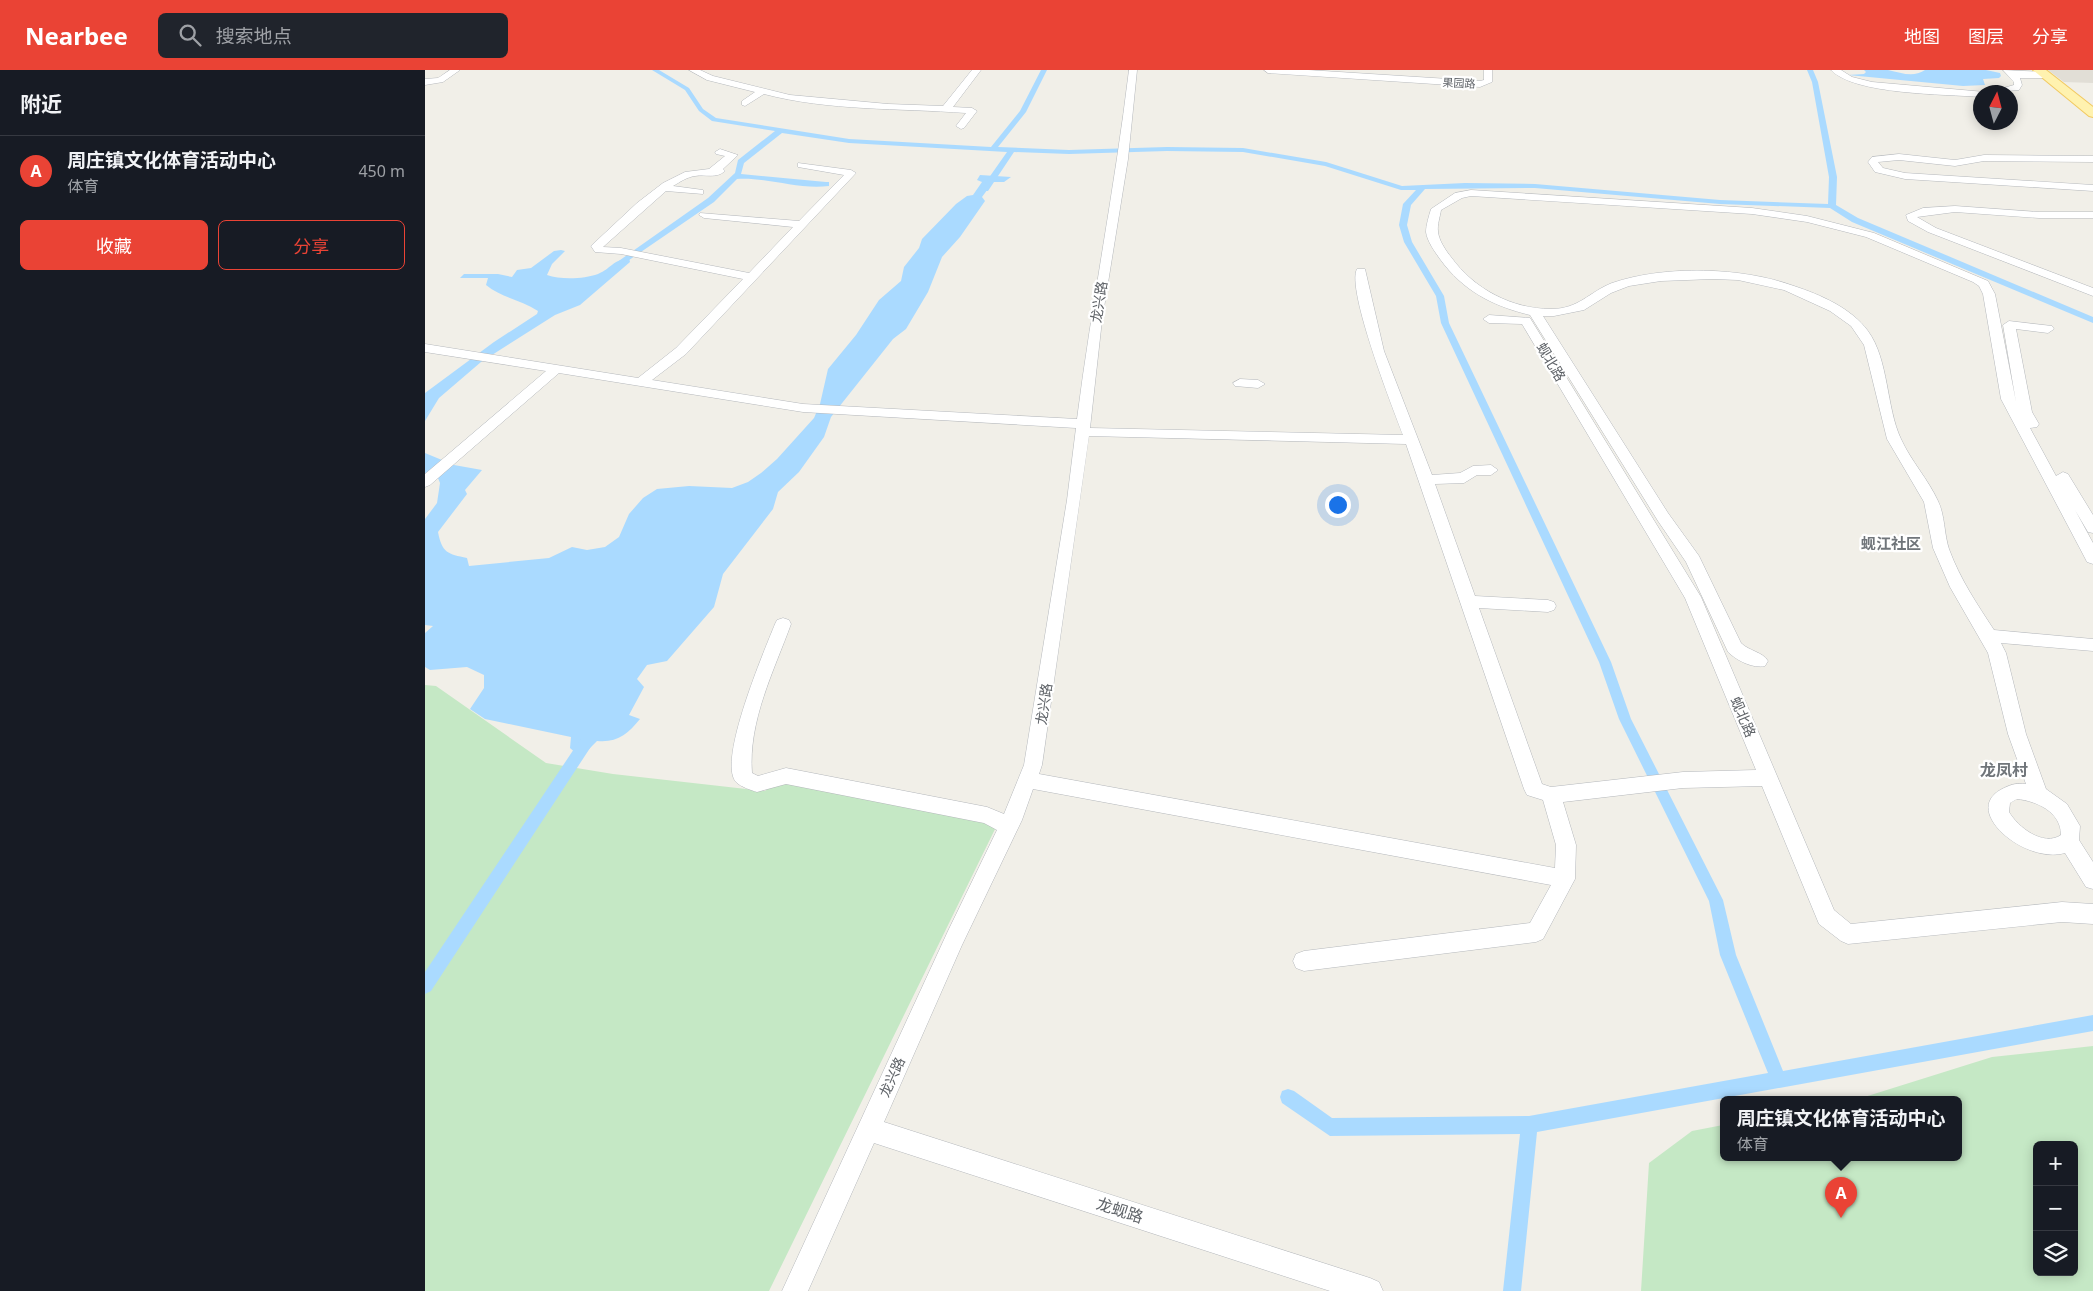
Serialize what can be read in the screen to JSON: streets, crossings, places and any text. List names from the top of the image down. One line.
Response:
{"streets":{"street":["果园路","龙兴路","蚬北路","龙蚬路"]},"crossings":[["龙兴路","龙蚬路"]],"districts":["蚬江社区","龙凤村"],"north":"top","page":{"header":"Nearbee","search":"搜索地点","nav":["地图","图层","分享"],"heading":"附近","list":[{"mark":"A","name":"周庄镇文化体育活动中心","note":"体育","value":"450 m"}],"buttons":["收藏","分享"],"popup":["周庄镇文化体育活动中心","体育"],"map_buttons":["+","−"],"pins":"A"}}
